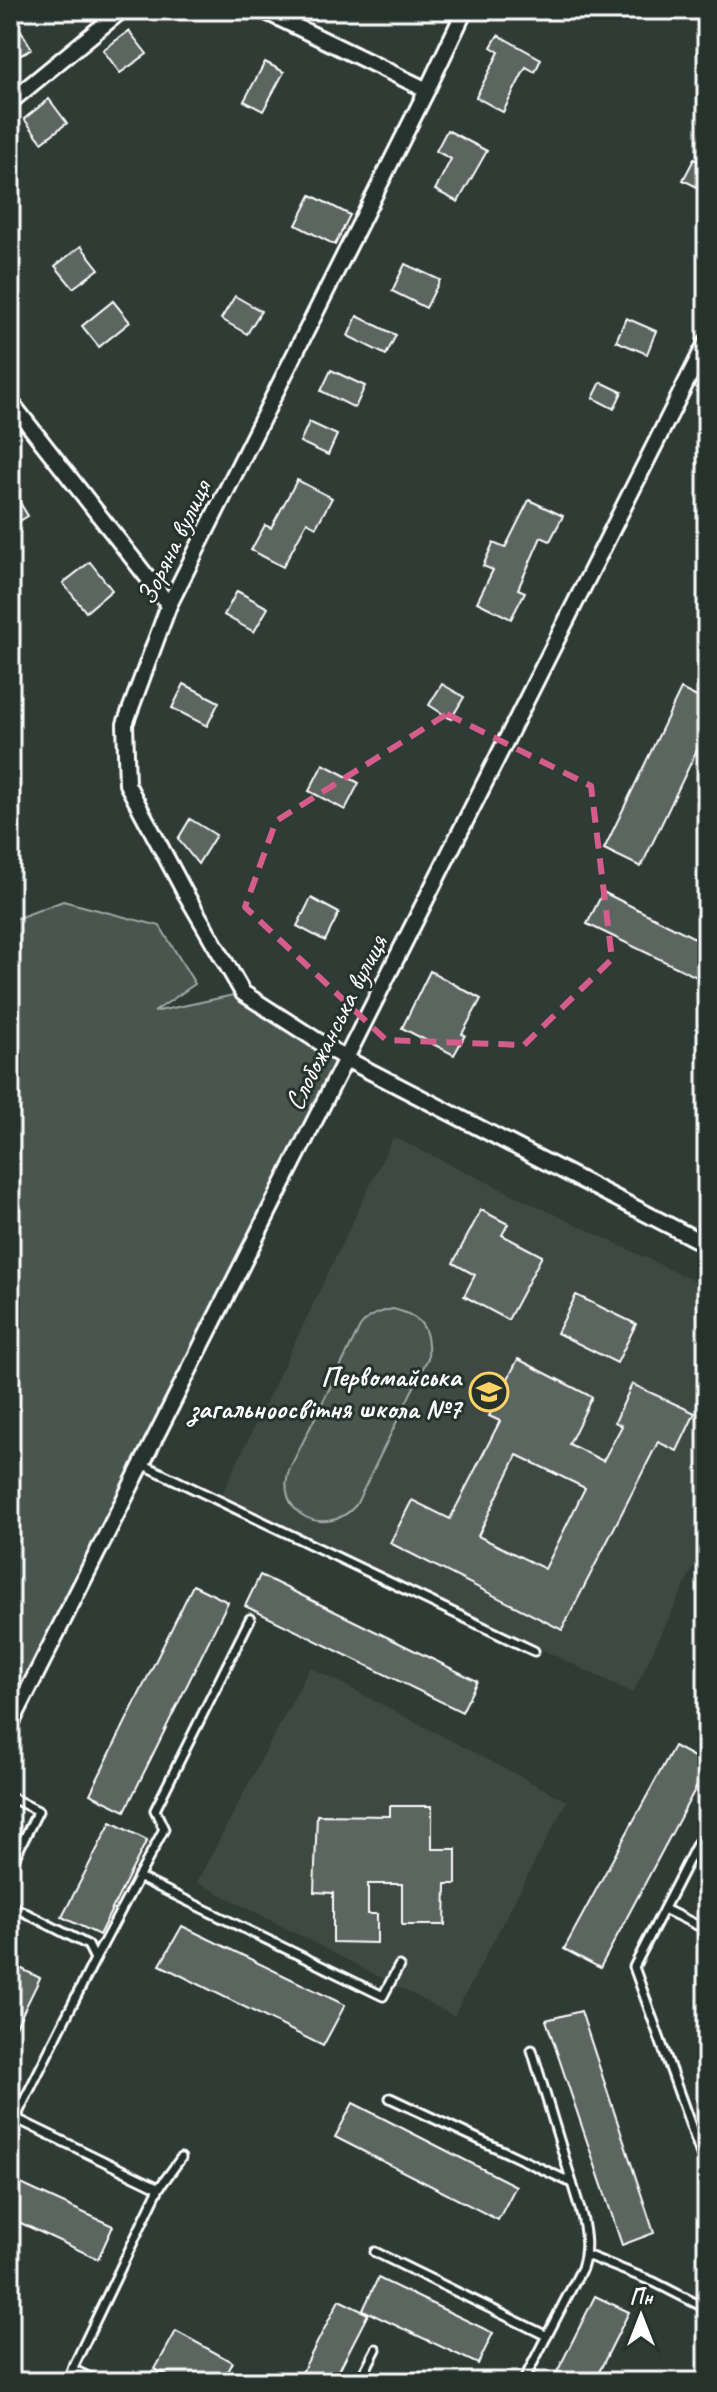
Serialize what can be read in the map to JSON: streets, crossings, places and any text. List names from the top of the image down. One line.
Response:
{"streets":{"street":["Зоряна вулиця","Слобожанська вулиця"]},"crossings":[["Зоряна вулиця","Слобожанська вулиця"]],"places":{"school or university":["Первомайська загальноосвітня школа №7"]},"north":"top"}
